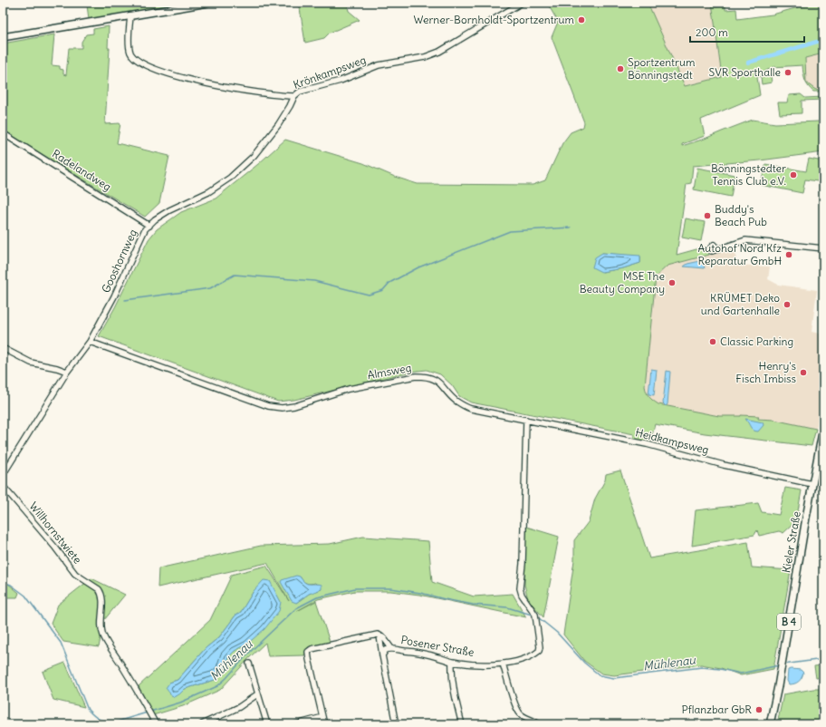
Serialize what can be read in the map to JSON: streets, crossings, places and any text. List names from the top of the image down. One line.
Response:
{"streets":{"main road":["Kieler Straße","B 4"],"street":["Krönkampsweg","Radelandweg","Gooshornweg","Almsweg","Heidkampsweg","Willhornstwiete","Posener Straße"]},"crossings":[["Krönkampsweg","Gooshornweg"],["Radelandweg","Gooshornweg"],["Gooshornweg","Almsweg"],["Almsweg","Heidkampsweg"],["Almsweg","Posener Straße"],["Heidkampsweg","Kieler Straße"],["Heidkampsweg","Posener Straße"]],"water":["Mühlenau"],"places":["Werner-Bornholdt-Sportzentrum","Sportzentrum Bönningstedt","SVR Sporthalle","Bönningstedter Tennis Club e.V.","Buddy's Beach Pub","Autohof Nord Kfz Reparatur GmbH","MSE The Beauty Company","KRÜMET Deko und Gartenhalle","Classic Parking","Henry's Fisch Imbiss","Pflanzbar GbR"],"scale_bar":"200 m"}
